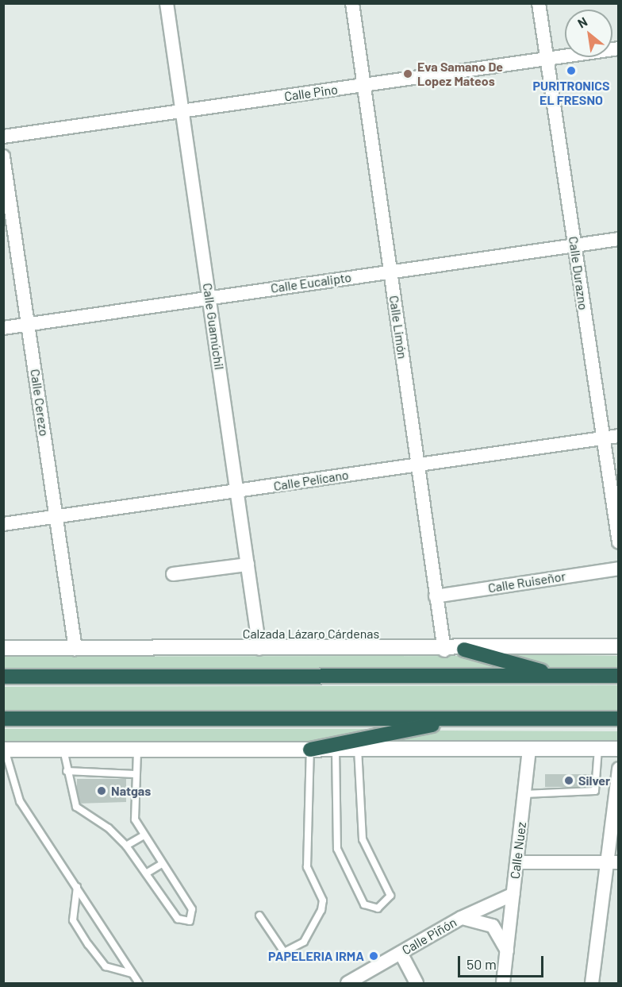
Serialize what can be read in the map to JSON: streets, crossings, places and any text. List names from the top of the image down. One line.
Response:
{"streets":{"main road":["Calzada Lázaro Cárdenas"],"street":["Calle Pino","Calle Durazno","Calle Eucalipto","Calle Guamúchil","Calle Limón","Calle Cerezo","Calle Pelícano","Calle Ruiseñor","Calle Nuez","Calle Piñón"]},"crossings":[["Calle Pino","Calle Durazno"],["Calle Pino","Calle Guamúchil"],["Calle Pino","Calle Limón"],["Calle Durazno","Calle Eucalipto"],["Calle Durazno","Calle Pelícano"],["Calle Eucalipto","Calle Guamúchil"],["Calle Eucalipto","Calle Limón"],["Calle Eucalipto","Calle Cerezo"],["Calle Guamúchil","Calle Pelícano"],["Calle Guamúchil","Calzada Lázaro Cárdenas"],["Calle Limón","Calle Pelícano"],["Calle Limón","Calle Ruiseñor"],["Calle Limón","Calzada Lázaro Cárdenas"],["Calle Cerezo","Calle Pelícano"],["Calle Cerezo","Calzada Lázaro Cárdenas"],["Calle Nuez","Calle Piñón"]],"places":["PURITRONICS EL FRESNO","Eva Samano De Lopez Mateos","Silver","Natgas","PAPELERIA IRMA"],"scale_bar":"50 m","north":"top left"}
